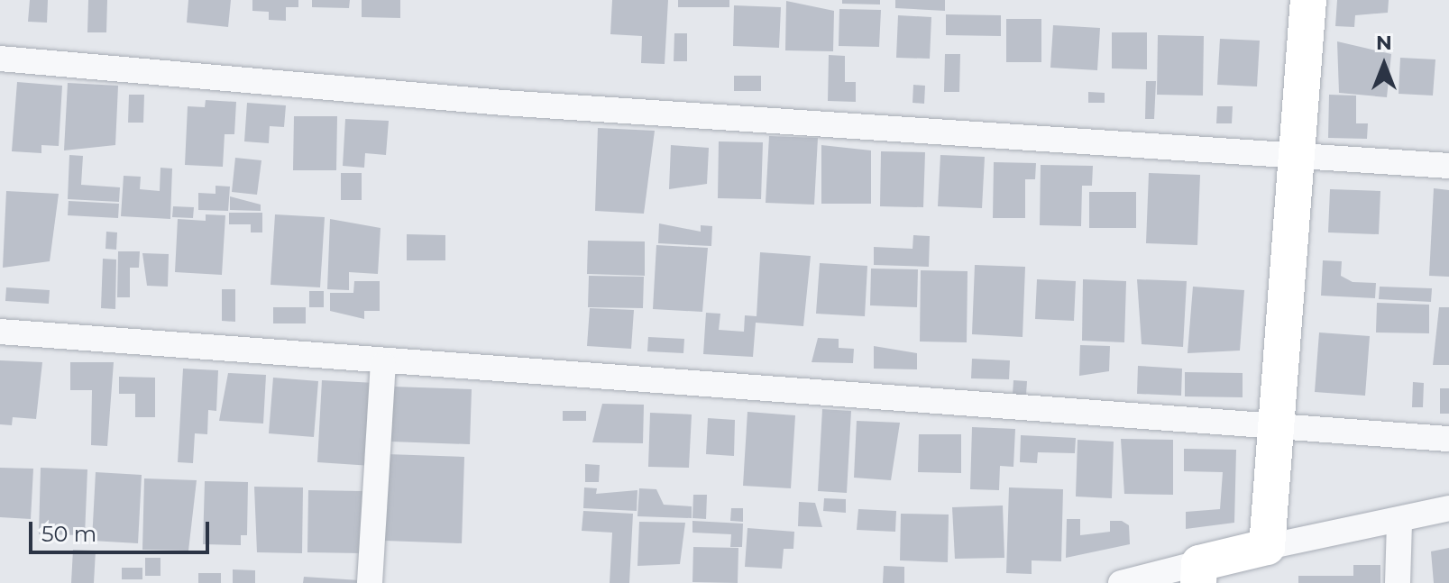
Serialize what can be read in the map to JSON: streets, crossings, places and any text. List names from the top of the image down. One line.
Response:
{"scale_bar":"50 m","north":"top"}
